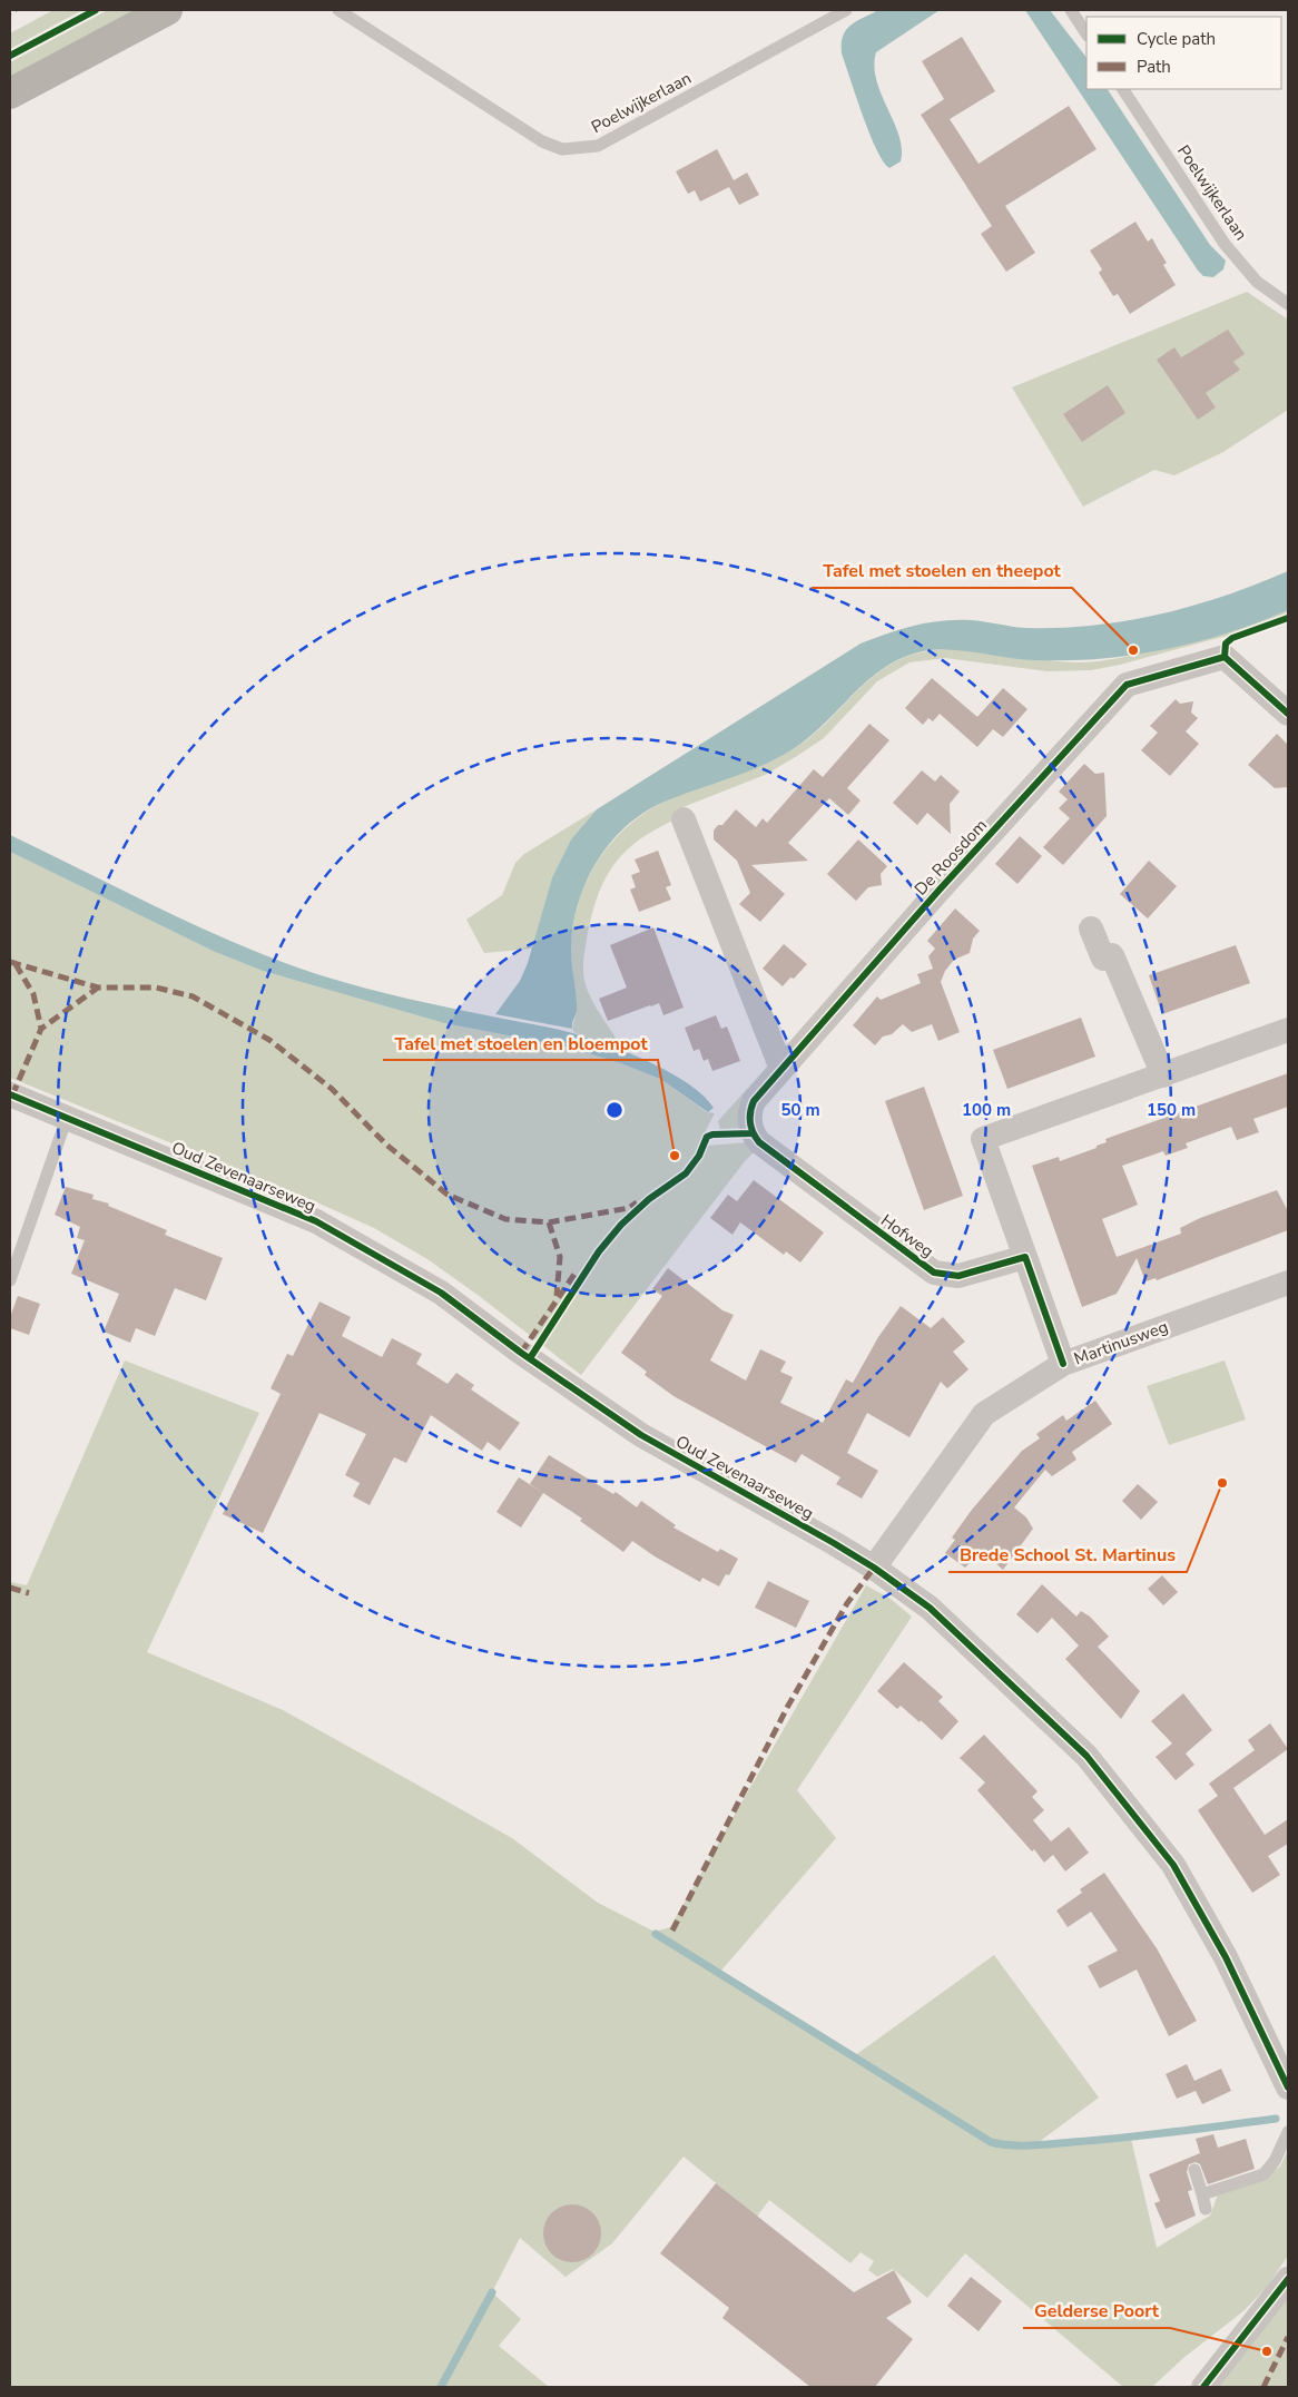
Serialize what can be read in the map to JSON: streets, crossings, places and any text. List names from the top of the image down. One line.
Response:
{"streets":{"street":["De Roosdom","Oud Zevenaarseweg","Hofweg","Martinusweg"],"lane":["Poelwijkerlaan"]},"crossings":[["De Roosdom","Hofweg"],["Oud Zevenaarseweg","Martinusweg"]],"places":["Tafel met stoelen en theepot","Tafel met stoelen en bloempot","Brede School St. Martinus","Gelderse Poort"],"legend":["Cycle path","Path"],"rings":["50 m","100 m","150 m"]}
